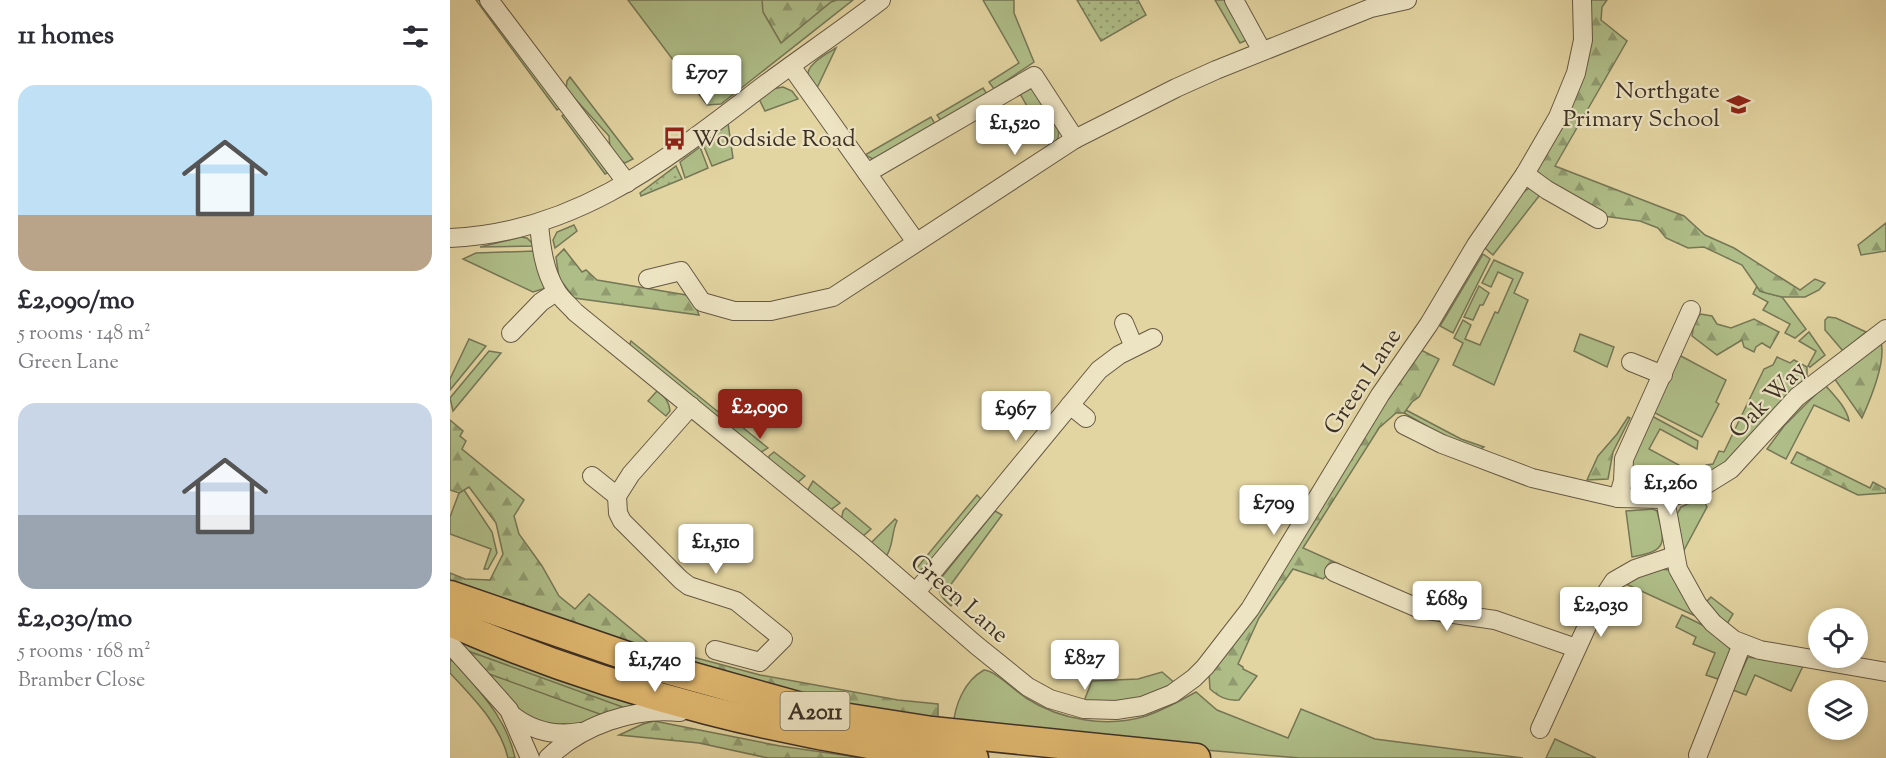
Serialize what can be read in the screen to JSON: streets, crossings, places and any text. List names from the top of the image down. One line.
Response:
{"streets":{"main road":["A2011"],"street":["Green Lane","Oak Way"]},"places":{"school or university":["Northgate Primary School"],"bus stop":["Woodside Road"]},"page":{"heading":"11 homes","price":["£707","£1,520","£2,090","£967","£1,260","£709","£1,510","£689","£2,030","£827","£1,740"],"list":[{"name":"£2,090/mo","note":"5 rooms · 148 m² · Green Lane"},{"name":"£2,030/mo","note":"5 rooms · 168 m² · Bramber Close"}]}}
